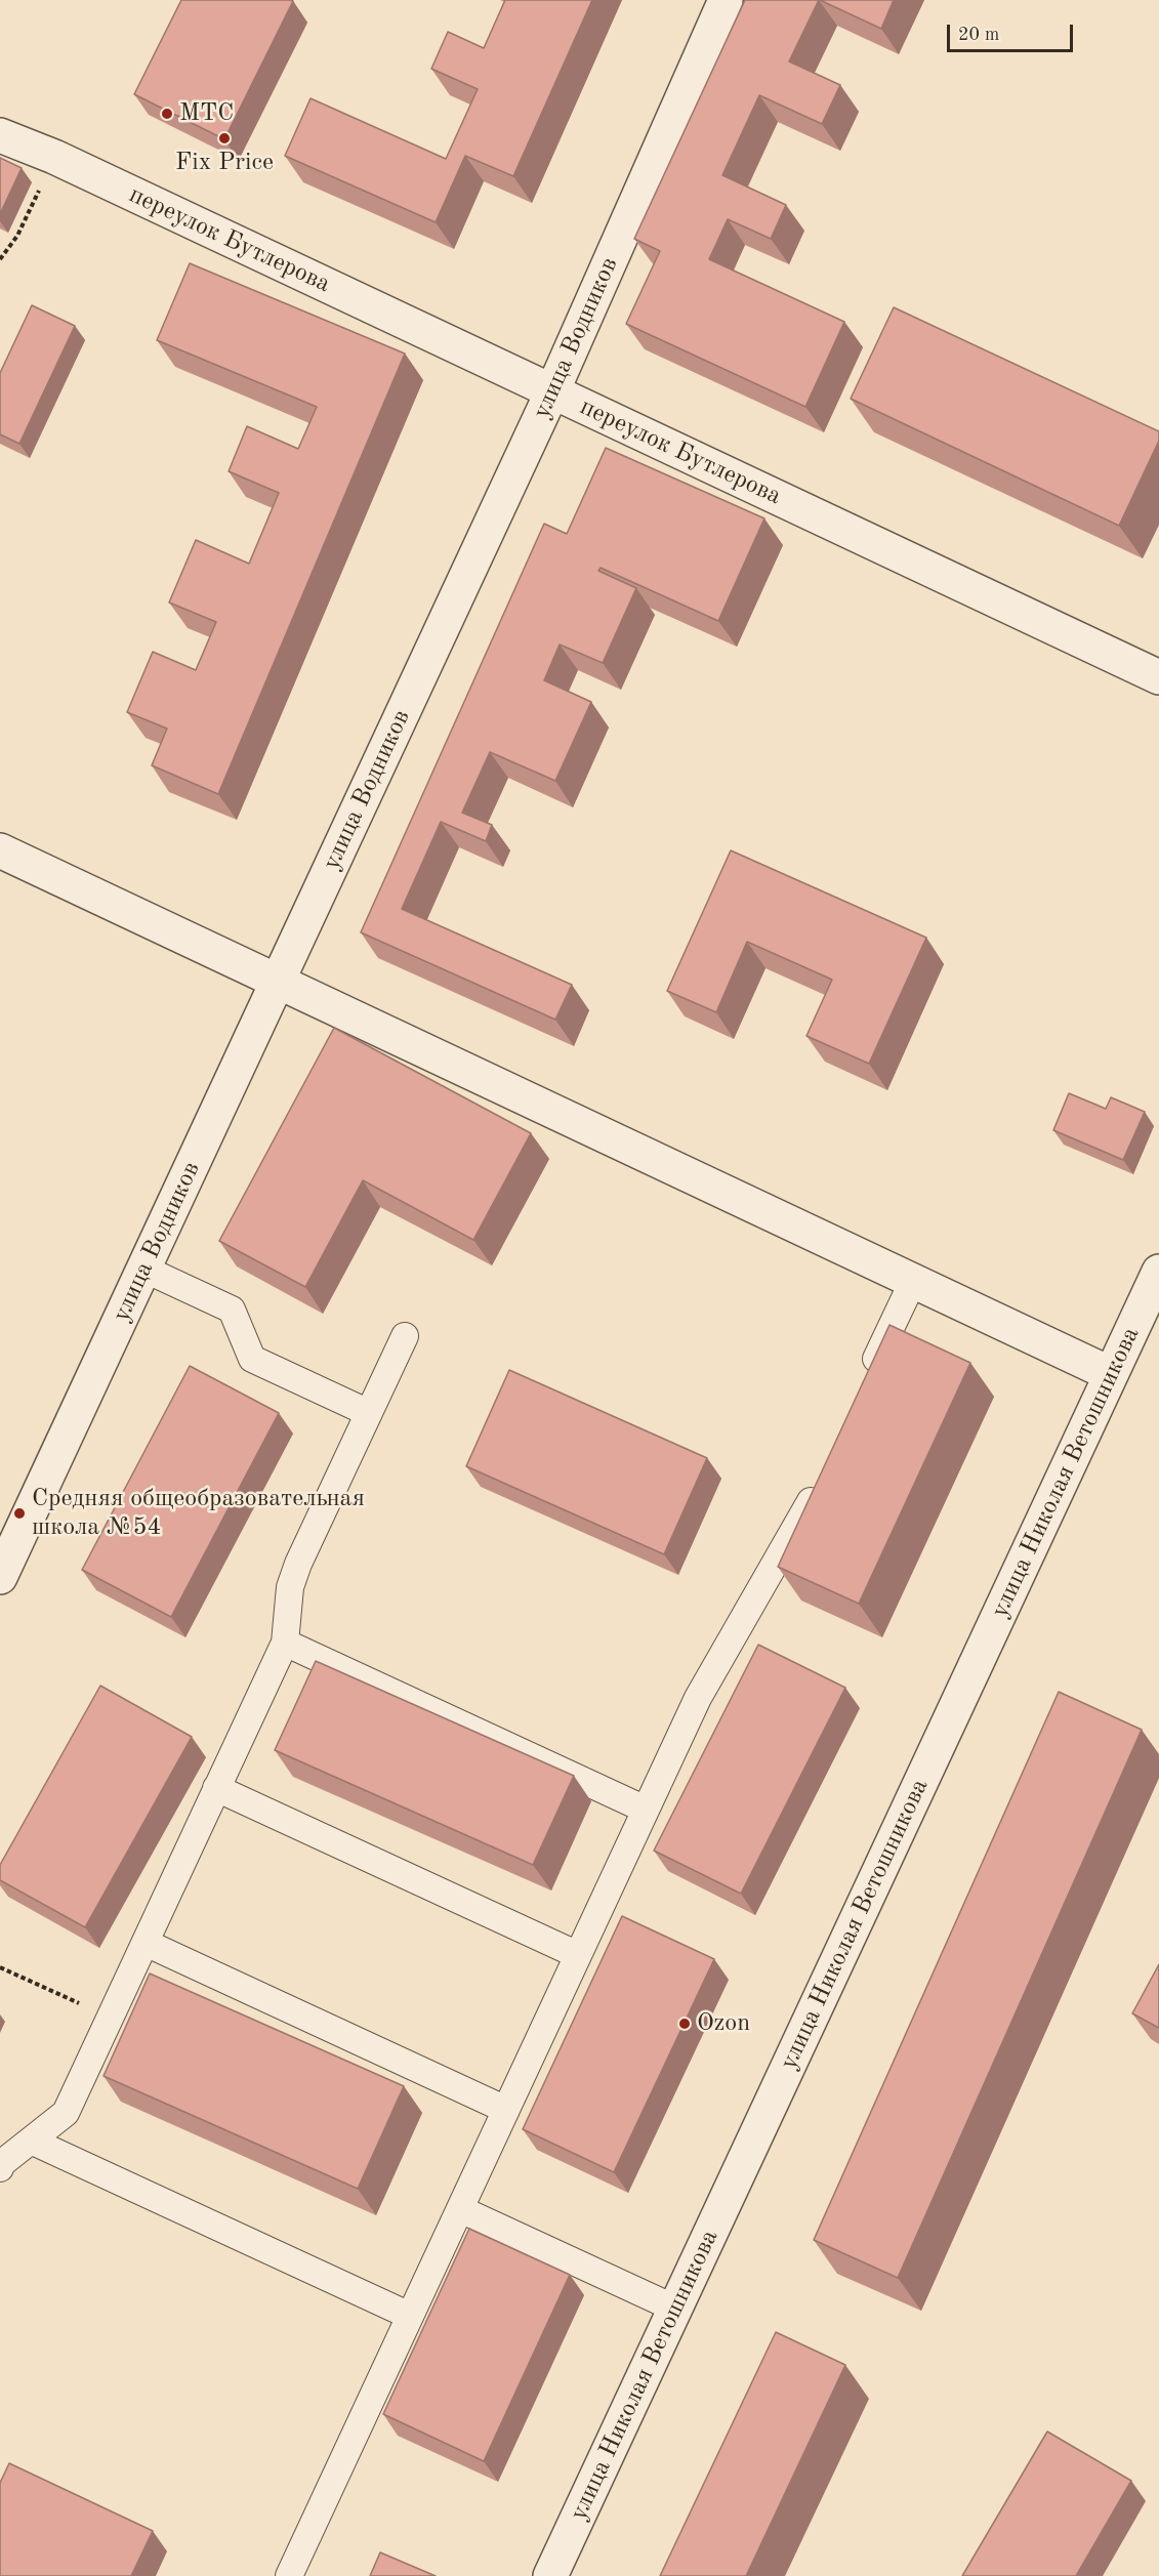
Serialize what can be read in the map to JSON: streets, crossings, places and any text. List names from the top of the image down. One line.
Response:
{"streets":{"street":["переулок Бутлерова","улица Водников","улица Николая Ветошникова"]},"crossings":[["переулок Бутлерова","улица Водников"]],"places":["МТС","Fix Price","Средняя общеобразовательная школа №54","Ozon"],"scale_bar":"20 m"}
